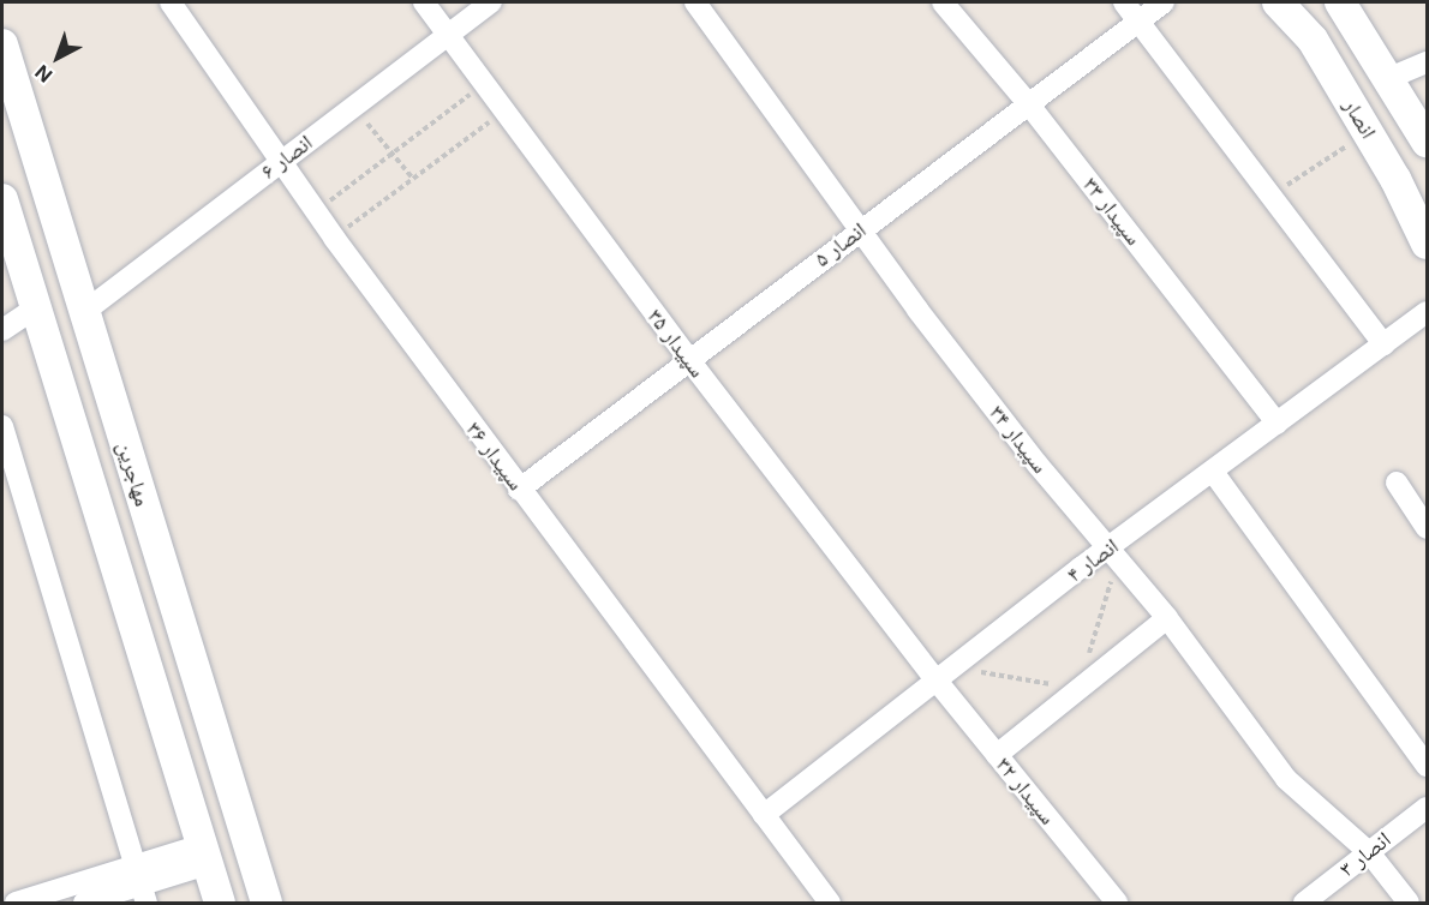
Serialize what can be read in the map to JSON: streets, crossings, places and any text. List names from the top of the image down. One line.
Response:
{"streets":{"main road":["انصار","مهاجرین"],"street":["انصار ۶","سپیدار ۳۳","انصار ۵","سپیدار ۳۵","سپیدار ۳۴","سپیدار ۳۶","انصار ۴","سپیدار ۳۲","انصار ۳"]},"crossings":[["انصار ۶","سپیدار ۳۵"],["انصار ۶","سپیدار ۳۶"],["انصار ۶","مهاجرین"],["سپیدار ۳۳","انصار ۵"],["سپیدار ۳۳","انصار ۴"],["انصار ۵","سپیدار ۳۵"],["انصار ۵","سپیدار ۳۴"],["انصار ۵","سپیدار ۳۶"],["سپیدار ۳۵","انصار ۴"],["سپیدار ۳۵","سپیدار ۳۲"],["سپیدار ۳۴","انصار ۴"],["سپیدار ۳۴","انصار ۳"],["سپیدار ۳۶","انصار ۴"],["انصار ۴","سپیدار ۳۲"]],"north":"bottom left"}
